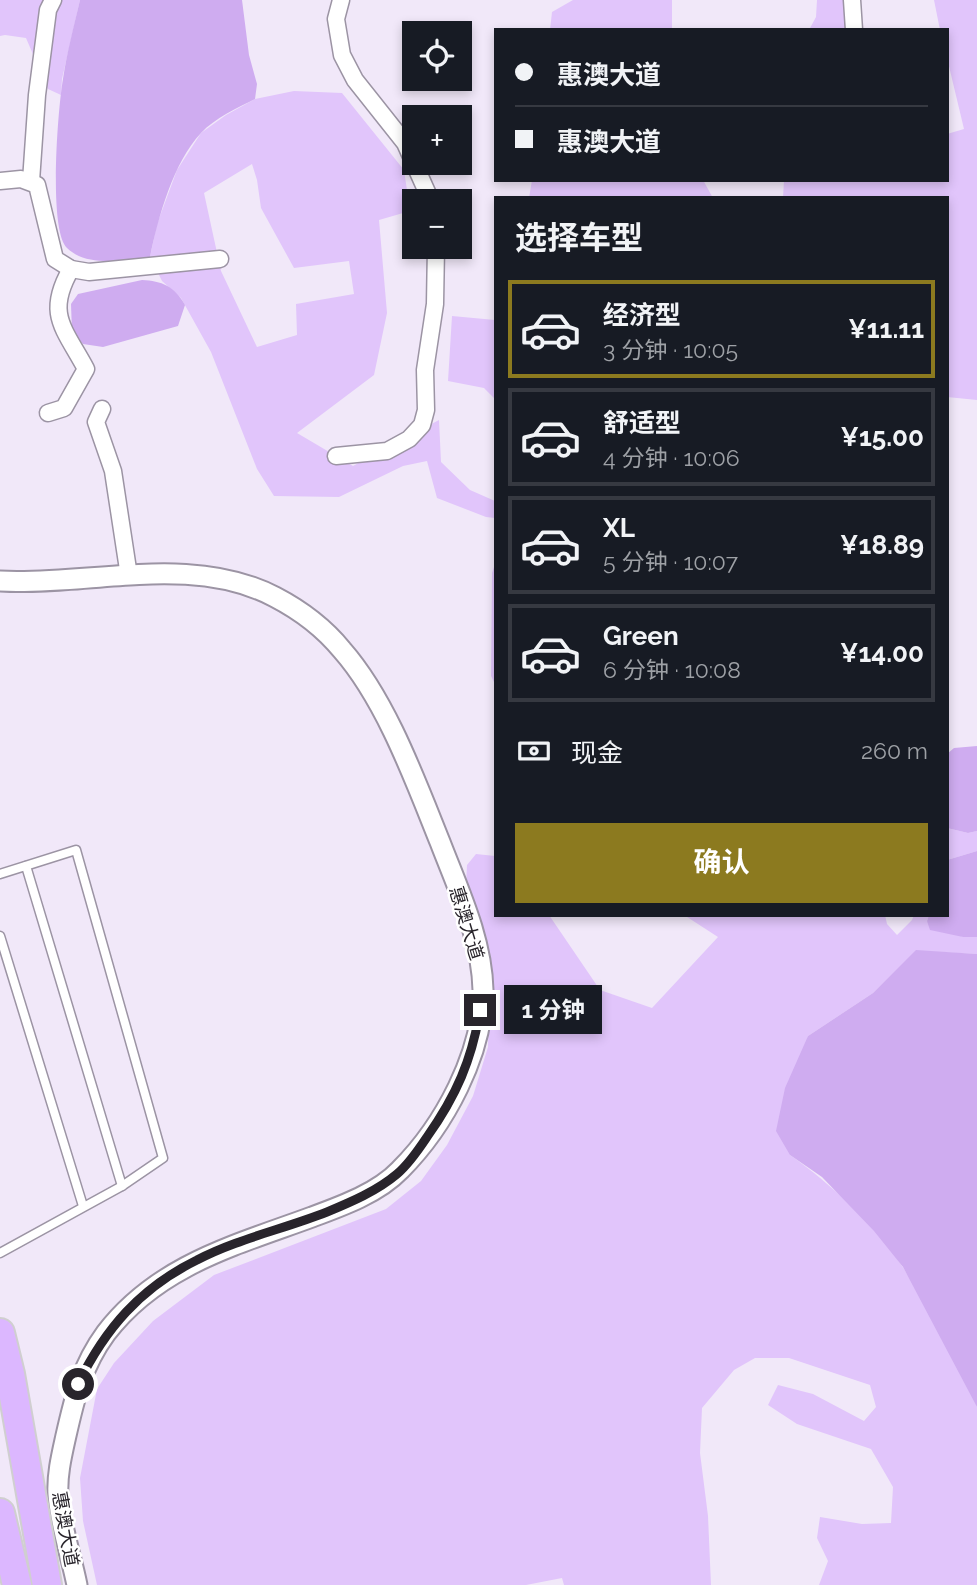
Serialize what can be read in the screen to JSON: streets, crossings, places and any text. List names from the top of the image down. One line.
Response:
{"streets":{"street":["惠澳大道"]},"page":{"map_buttons":["+","−"],"banner":["惠澳大道","惠澳大道"],"heading":"选择车型","list":[{"name":"经济型","note":"3 分钟 · 10:05","value":"¥11.11"},{"name":"舒适型","note":"4 分钟 · 10:06","value":"¥15.00"},{"name":"XL","note":"5 分钟 · 10:07","value":"¥18.89"},{"name":"Green","note":"6 分钟 · 10:08","value":"¥14.00"}],"pay":["现金","260 m"],"buttons":"确认","bubble":"1 分钟"}}
